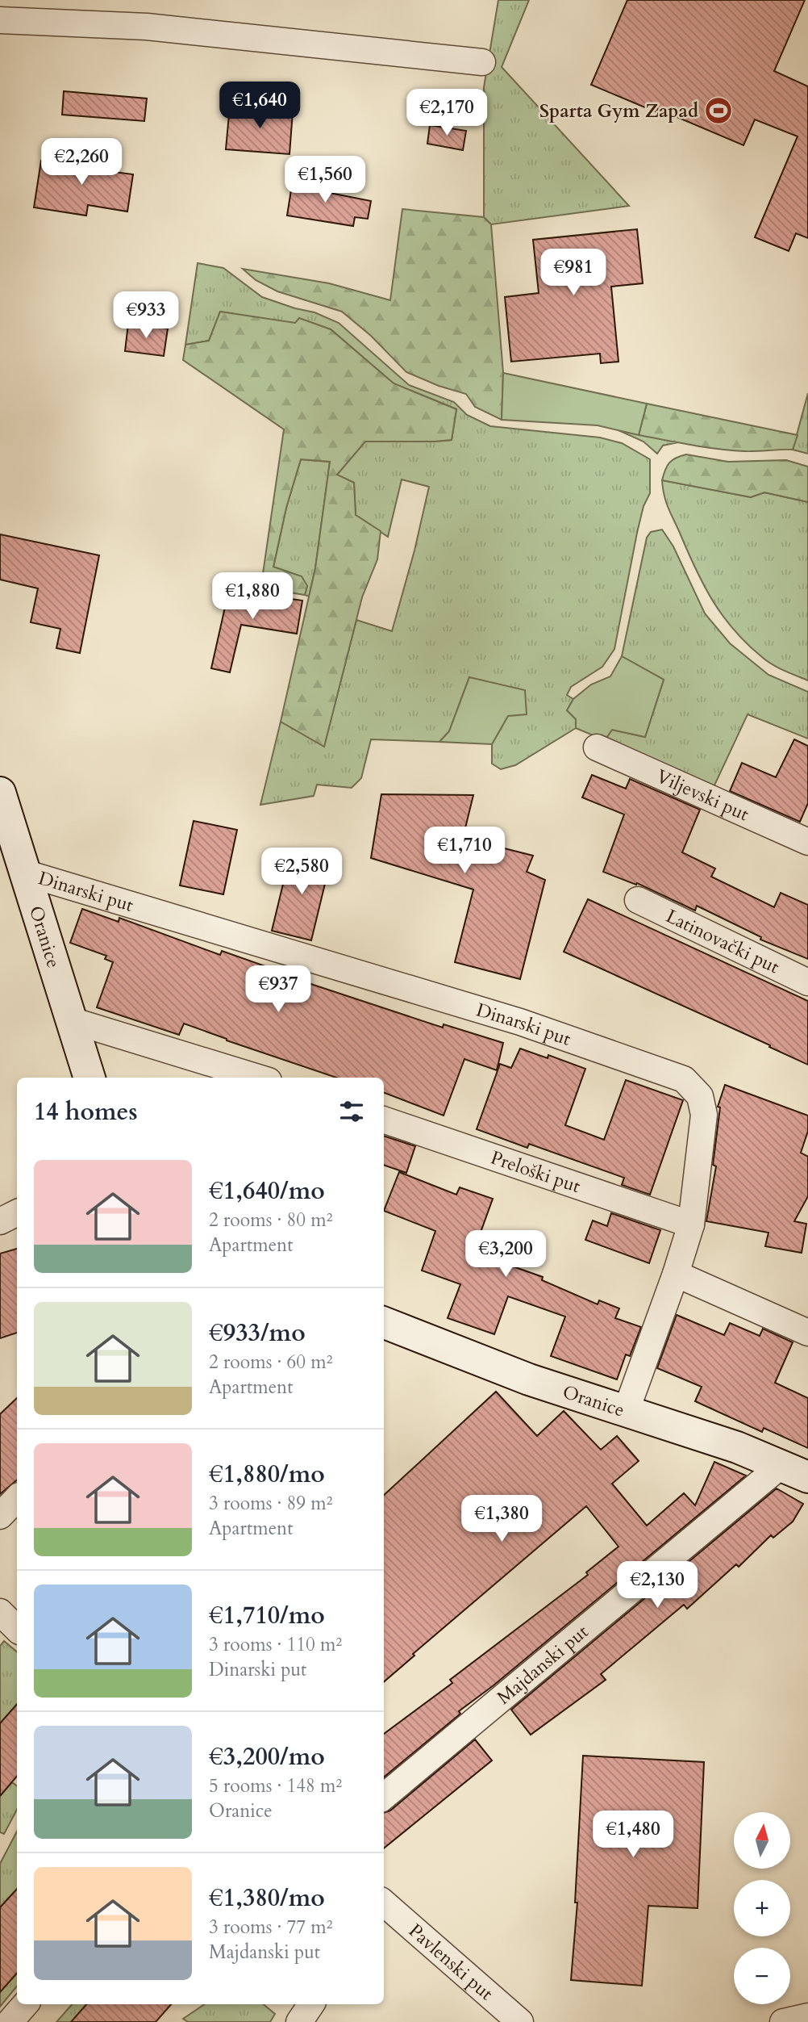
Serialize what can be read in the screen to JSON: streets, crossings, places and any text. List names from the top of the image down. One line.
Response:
{"streets":{"main road":["Oranice"],"street":["Viljevski put","Dinarski put","Latinovački put","Preloški put","Majdanski put","Pavlenski put"]},"crossings":[["Dinarski put","Oranice"],["Dinarski put","Preloški put"],["Oranice","Majdanski put"]],"places":{"sports":["Sparta Gym Zapad"]},"north":"top","page":{"price":["€1,640","€2,170","€2,260","€1,560","€981","€933","€1,880","€1,710","€2,580","€937","€3,200","€1,380","€2,130","€1,480"],"heading":"14 homes","list":[{"name":"€1,640/mo","note":"2 rooms · 80 m² · Apartment"},{"name":"€933/mo","note":"2 rooms · 60 m² · Apartment"},{"name":"€1,880/mo","note":"3 rooms · 89 m² · Apartment"},{"name":"€1,710/mo","note":"3 rooms · 110 m² · Dinarski put"},{"name":"€3,200/mo","note":"5 rooms · 148 m² · Oranice"},{"name":"€1,380/mo","note":"3 rooms · 77 m² · Majdanski put"}],"map_buttons":["+","−"]}}
